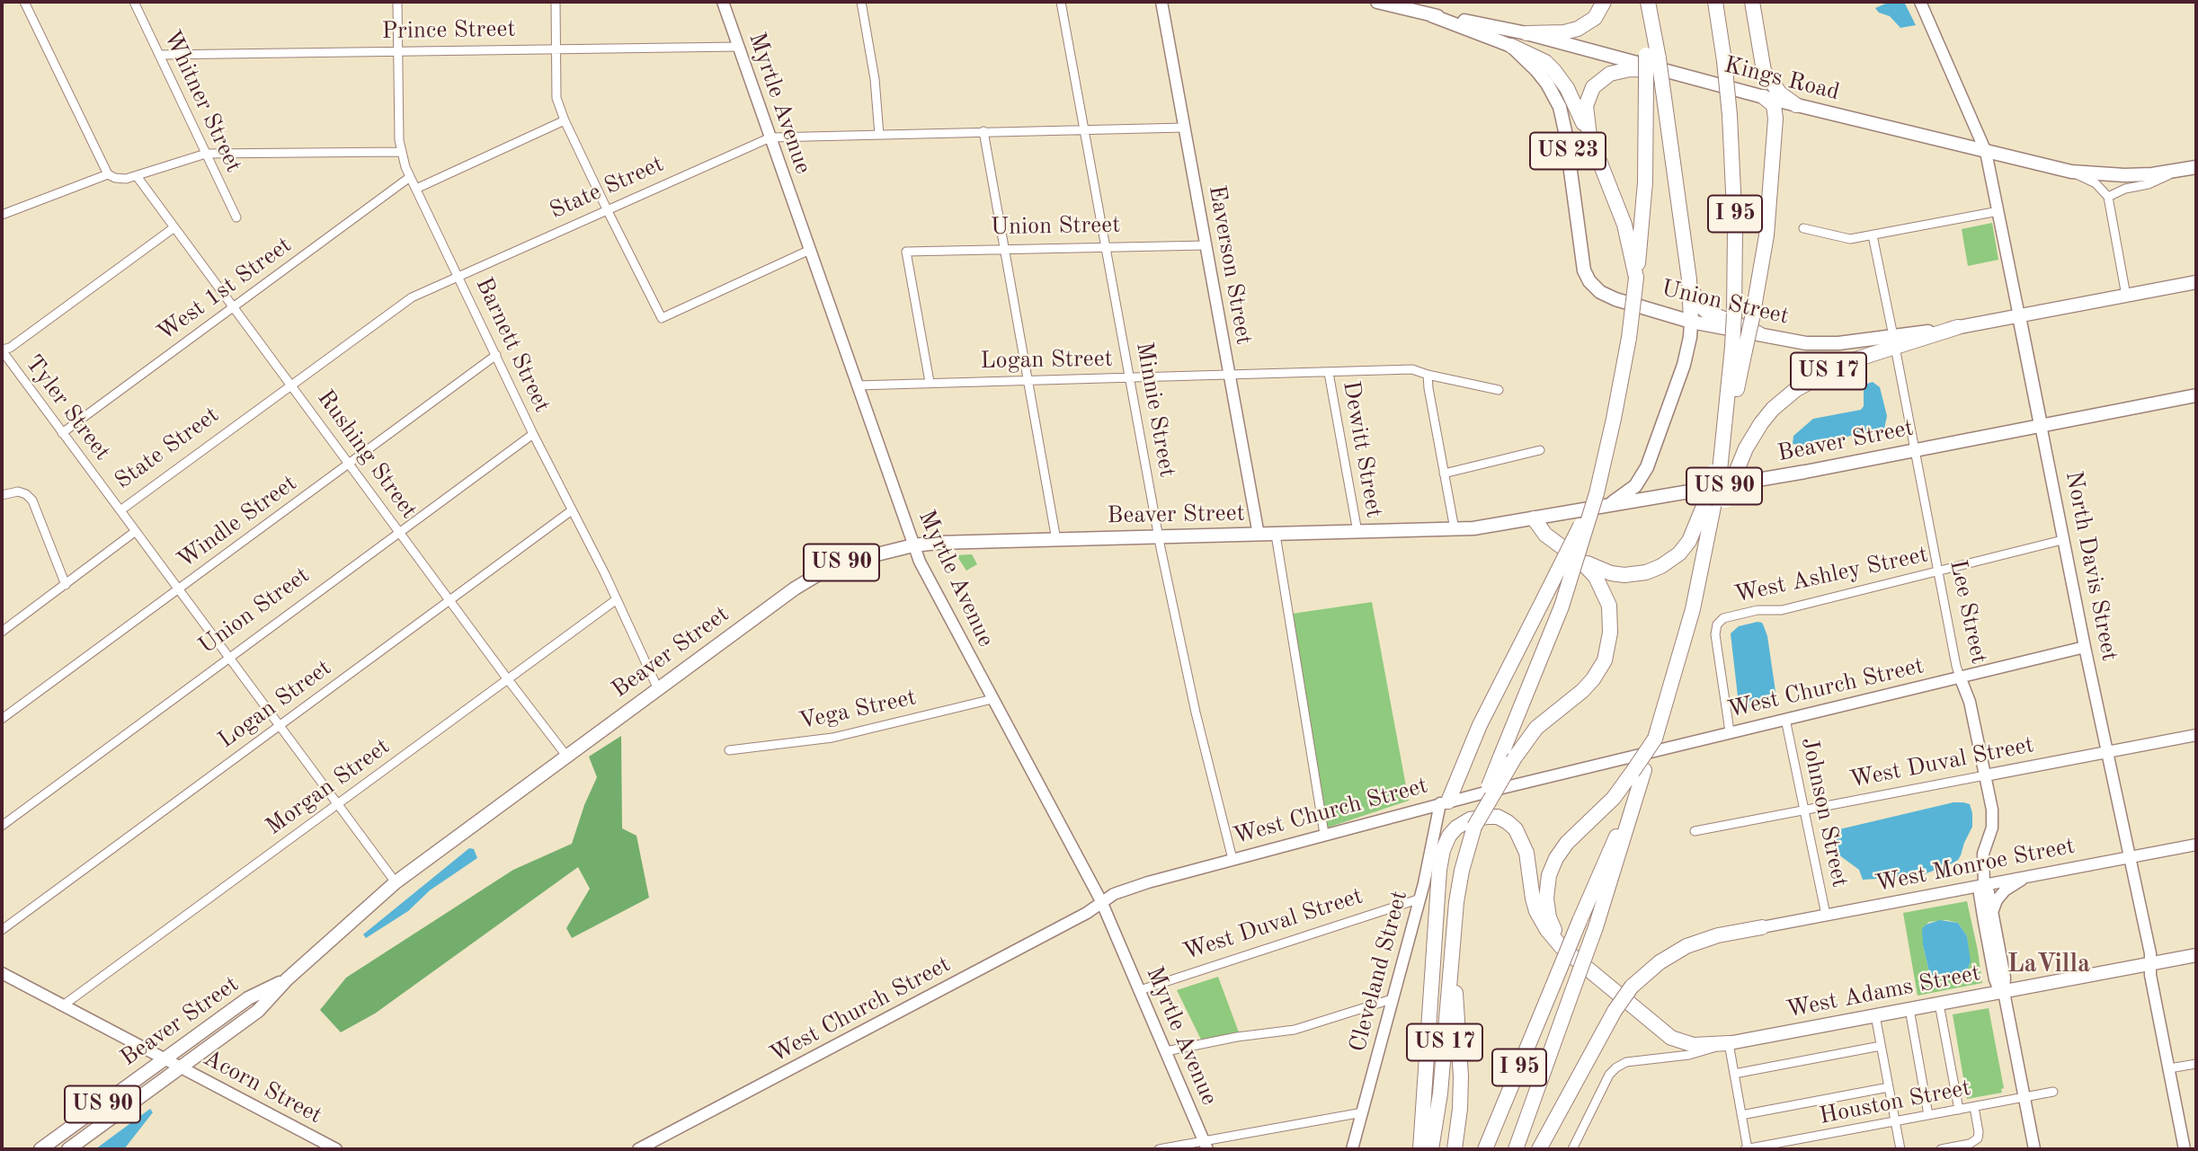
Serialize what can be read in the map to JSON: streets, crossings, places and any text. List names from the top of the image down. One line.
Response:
{"streets":{"highway":["I 95","US 17"],"main road":["Kings Road","US 23","Union Street","Beaver Street","US 90","North Davis Street","West Adams Street"],"street":["Prince Street","Whitner Street","Myrtle Avenue","State Street","Eaverson Street","West 1st Street","Barnett Street","Logan Street","Tyler Street","Minnie Street","Dewitt Street","Rushing Street","Windle Street","West Ashley Street","Lee Street","West Church Street","Vega Street","West Duval Street","Morgan Street","Johnson Street","West Monroe Street","Cleveland Street","Acorn Street","Houston Street"]},"crossings":[["Prince Street","Whitner Street"],["Prince Street","Myrtle Avenue"],["Prince Street","Barnett Street"],["Kings Road","Union Street"],["Kings Road","North Davis Street"],["Myrtle Avenue","State Street"],["Myrtle Avenue","Logan Street"],["Myrtle Avenue","Beaver Street"],["Myrtle Avenue","West Church Street"],["Myrtle Avenue","Vega Street"],["Myrtle Avenue","West Duval Street"],["State Street","Eaverson Street"],["State Street","Barnett Street"],["State Street","Tyler Street"],["State Street","Minnie Street"],["State Street","Rushing Street"],["I 95","US 17"],["Union Street","Eaverson Street"],["Union Street","Barnett Street"],["Union Street","Logan Street"],["Union Street","US 17"],["Union Street","Tyler Street"],["Union Street","Minnie Street"],["Union Street","Rushing Street"],["Union Street","Lee Street"],["Eaverson Street","Logan Street"],["Eaverson Street","Beaver Street"],["West 1st Street","Barnett Street"],["West 1st Street","Tyler Street"],["West 1st Street","Rushing Street"],["Barnett Street","Logan Street"],["Barnett Street","Beaver Street"],["Barnett Street","Windle Street"],["Barnett Street","Morgan Street"],["Logan Street","Tyler Street"],["Logan Street","Minnie Street"],["Logan Street","Dewitt Street"],["Logan Street","Rushing Street"],["US 17","North Davis Street"],["US 17","Lee Street"],["Tyler Street","Beaver Street"],["Tyler Street","Windle Street"],["Tyler Street","Morgan Street"],["Minnie Street","Beaver Street"],["Minnie Street","West Church Street"],["Beaver Street","Dewitt Street"],["Beaver Street","Rushing Street"],["Beaver Street","North Davis Street"],["Beaver Street","Lee Street"],["Beaver Street","Acorn Street"],["Rushing Street","Windle Street"],["Rushing Street","Morgan Street"],["North Davis Street","West Ashley Street"],["North Davis Street","West Church Street"],["North Davis Street","West Duval Street"],["North Davis Street","West Monroe Street"],["North Davis Street","West Adams Street"],["West Ashley Street","Lee Street"],["West Ashley Street","West Church Street"],["Lee Street","West Church Street"],["Lee Street","West Duval Street"],["Lee Street","West Monroe Street"],["Lee Street","West Adams Street"],["Lee Street","Houston Street"],["West Church Street","Johnson Street"],["West Church Street","Cleveland Street"],["West Duval Street","Johnson Street"],["West Duval Street","Cleveland Street"],["Morgan Street","Acorn Street"],["Johnson Street","West Monroe Street"]],"districts":["LaVilla"]}
